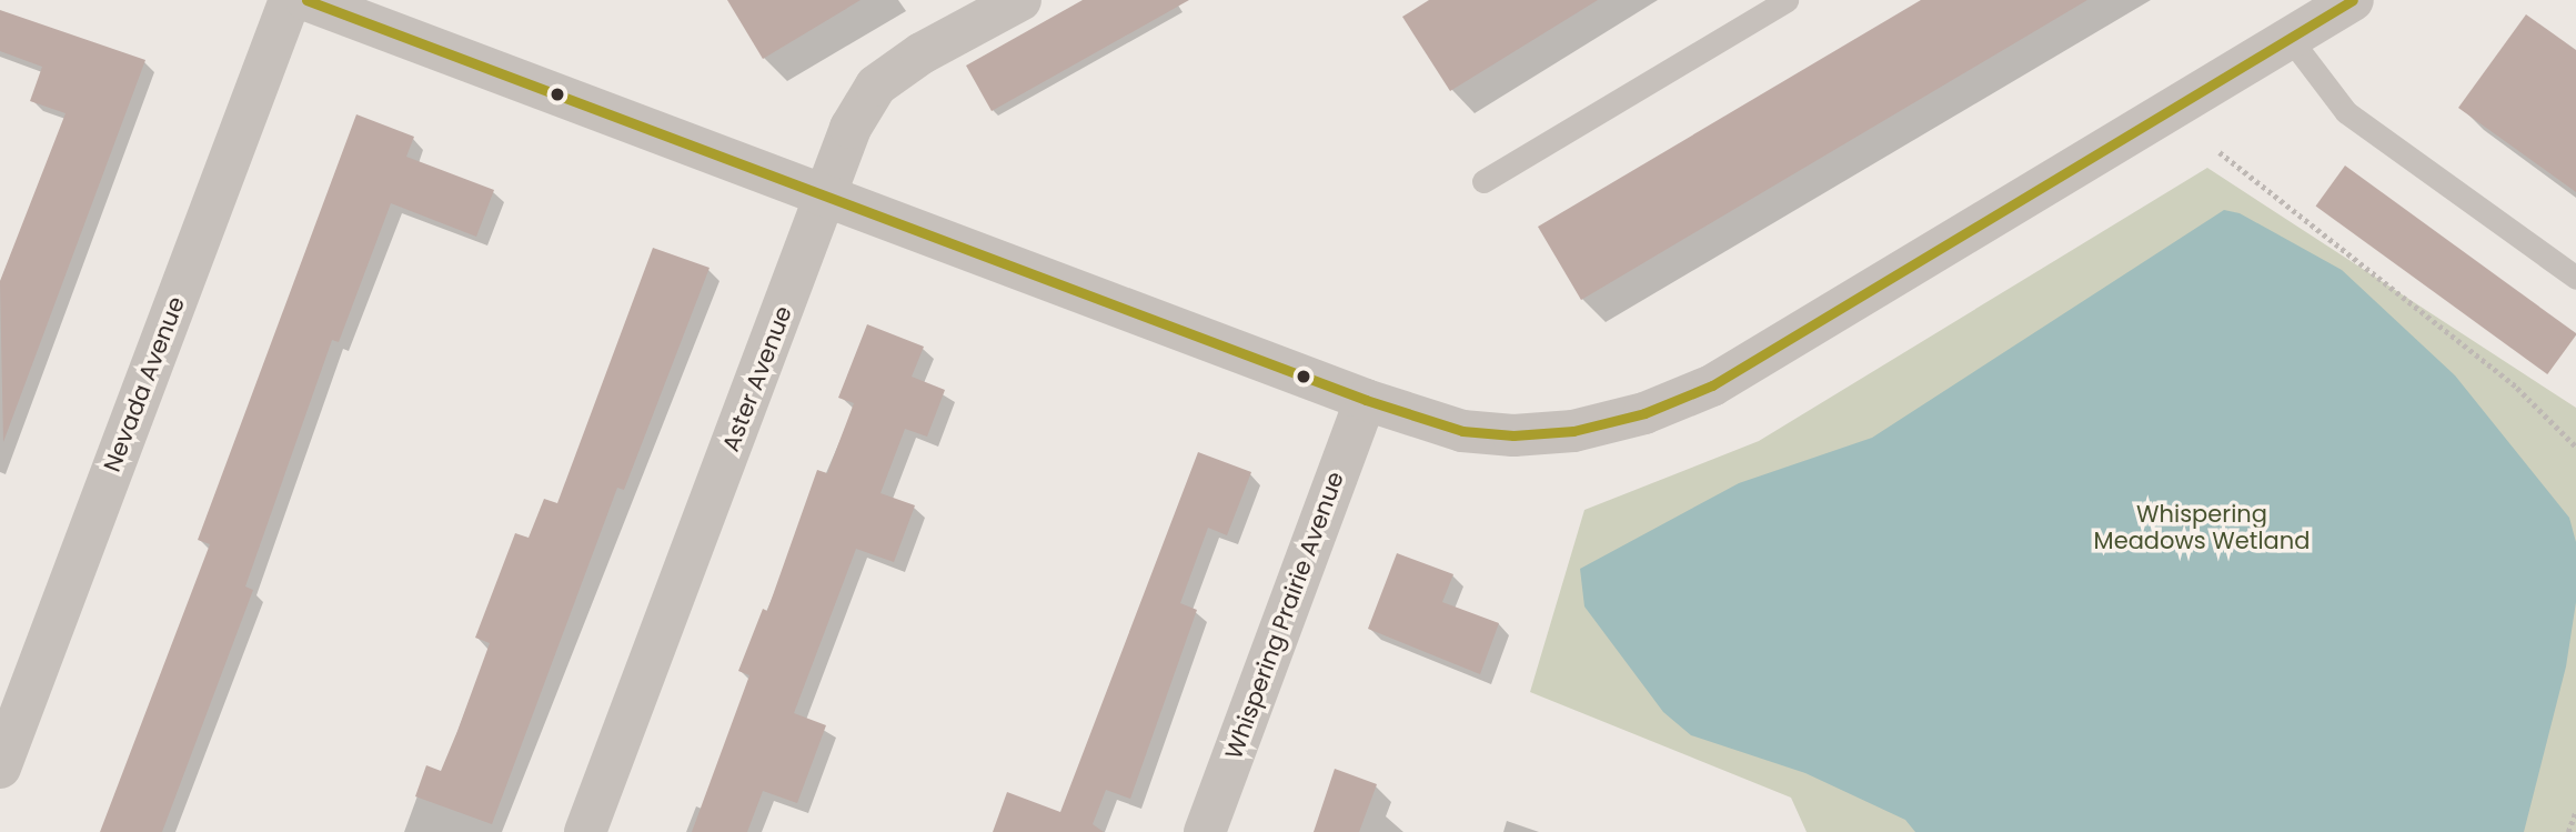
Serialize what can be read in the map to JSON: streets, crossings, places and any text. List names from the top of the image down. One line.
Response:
{"streets":{"street":["Aster Avenue","Nevada Avenue","Whispering Prairie Avenue"]},"parks":["Whispering Meadows Wetland"]}
